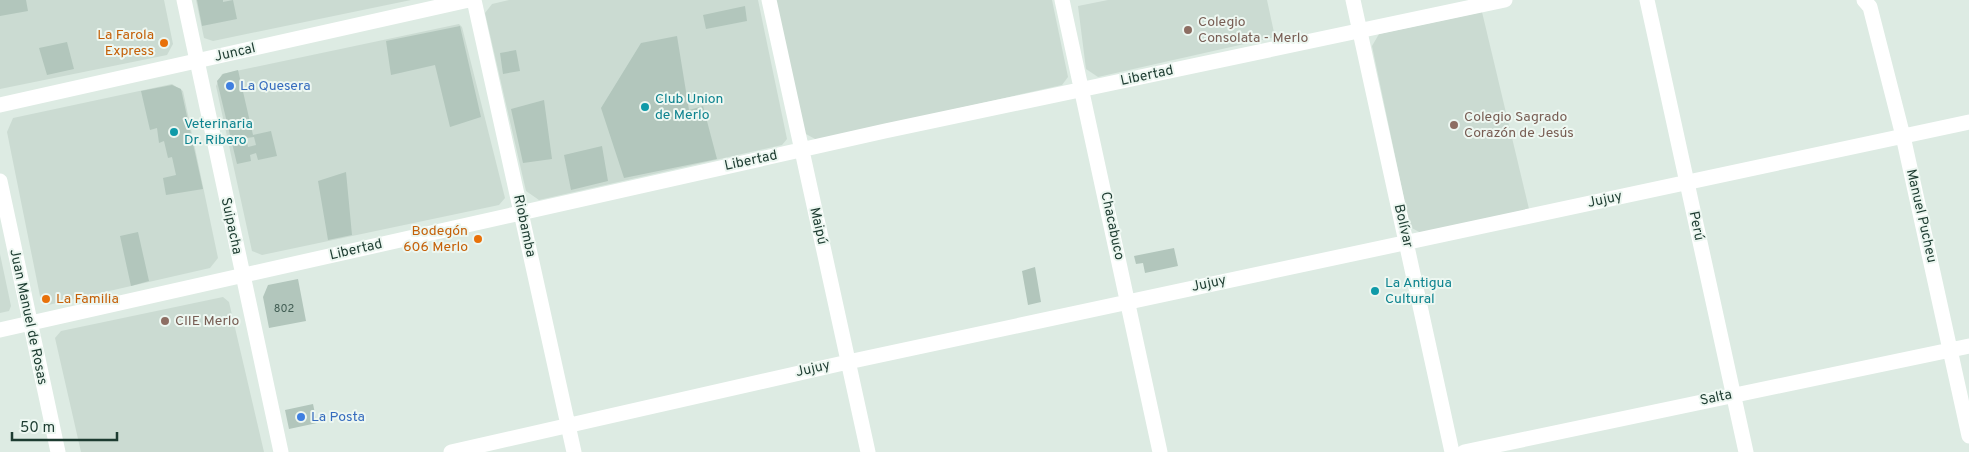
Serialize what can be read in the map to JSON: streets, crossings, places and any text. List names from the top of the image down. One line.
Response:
{"streets":{"street":["Juncal","Libertad","Jujuy","Manuel Pucheu","Suipacha","Riobamba","Maipú","Chacabuco","Bolívar","Perú","Juan Manuel de Rosas","Salta"]},"crossings":[["Juncal","Suipacha"],["Libertad","Suipacha"],["Libertad","Riobamba"],["Libertad","Maipú"],["Libertad","Chacabuco"],["Libertad","Bolívar"],["Libertad","Juan Manuel de Rosas"],["Jujuy","Manuel Pucheu"],["Jujuy","Riobamba"],["Jujuy","Maipú"],["Jujuy","Chacabuco"],["Jujuy","Bolívar"],["Jujuy","Perú"],["Manuel Pucheu","Salta"],["Perú","Salta"]],"places":["Colegio Consolata - Merlo","La Farola Express","La Quesera","Club Union de Merlo","Colegio Sagrado Corazón de Jesús","Veterinaria Dr. Ribero","Bodegón 606 Merlo","La Antigua Cultural","La Familia","CIIE Merlo","La Posta"],"house_numbers":["802"],"scale_bar":"50 m"}
